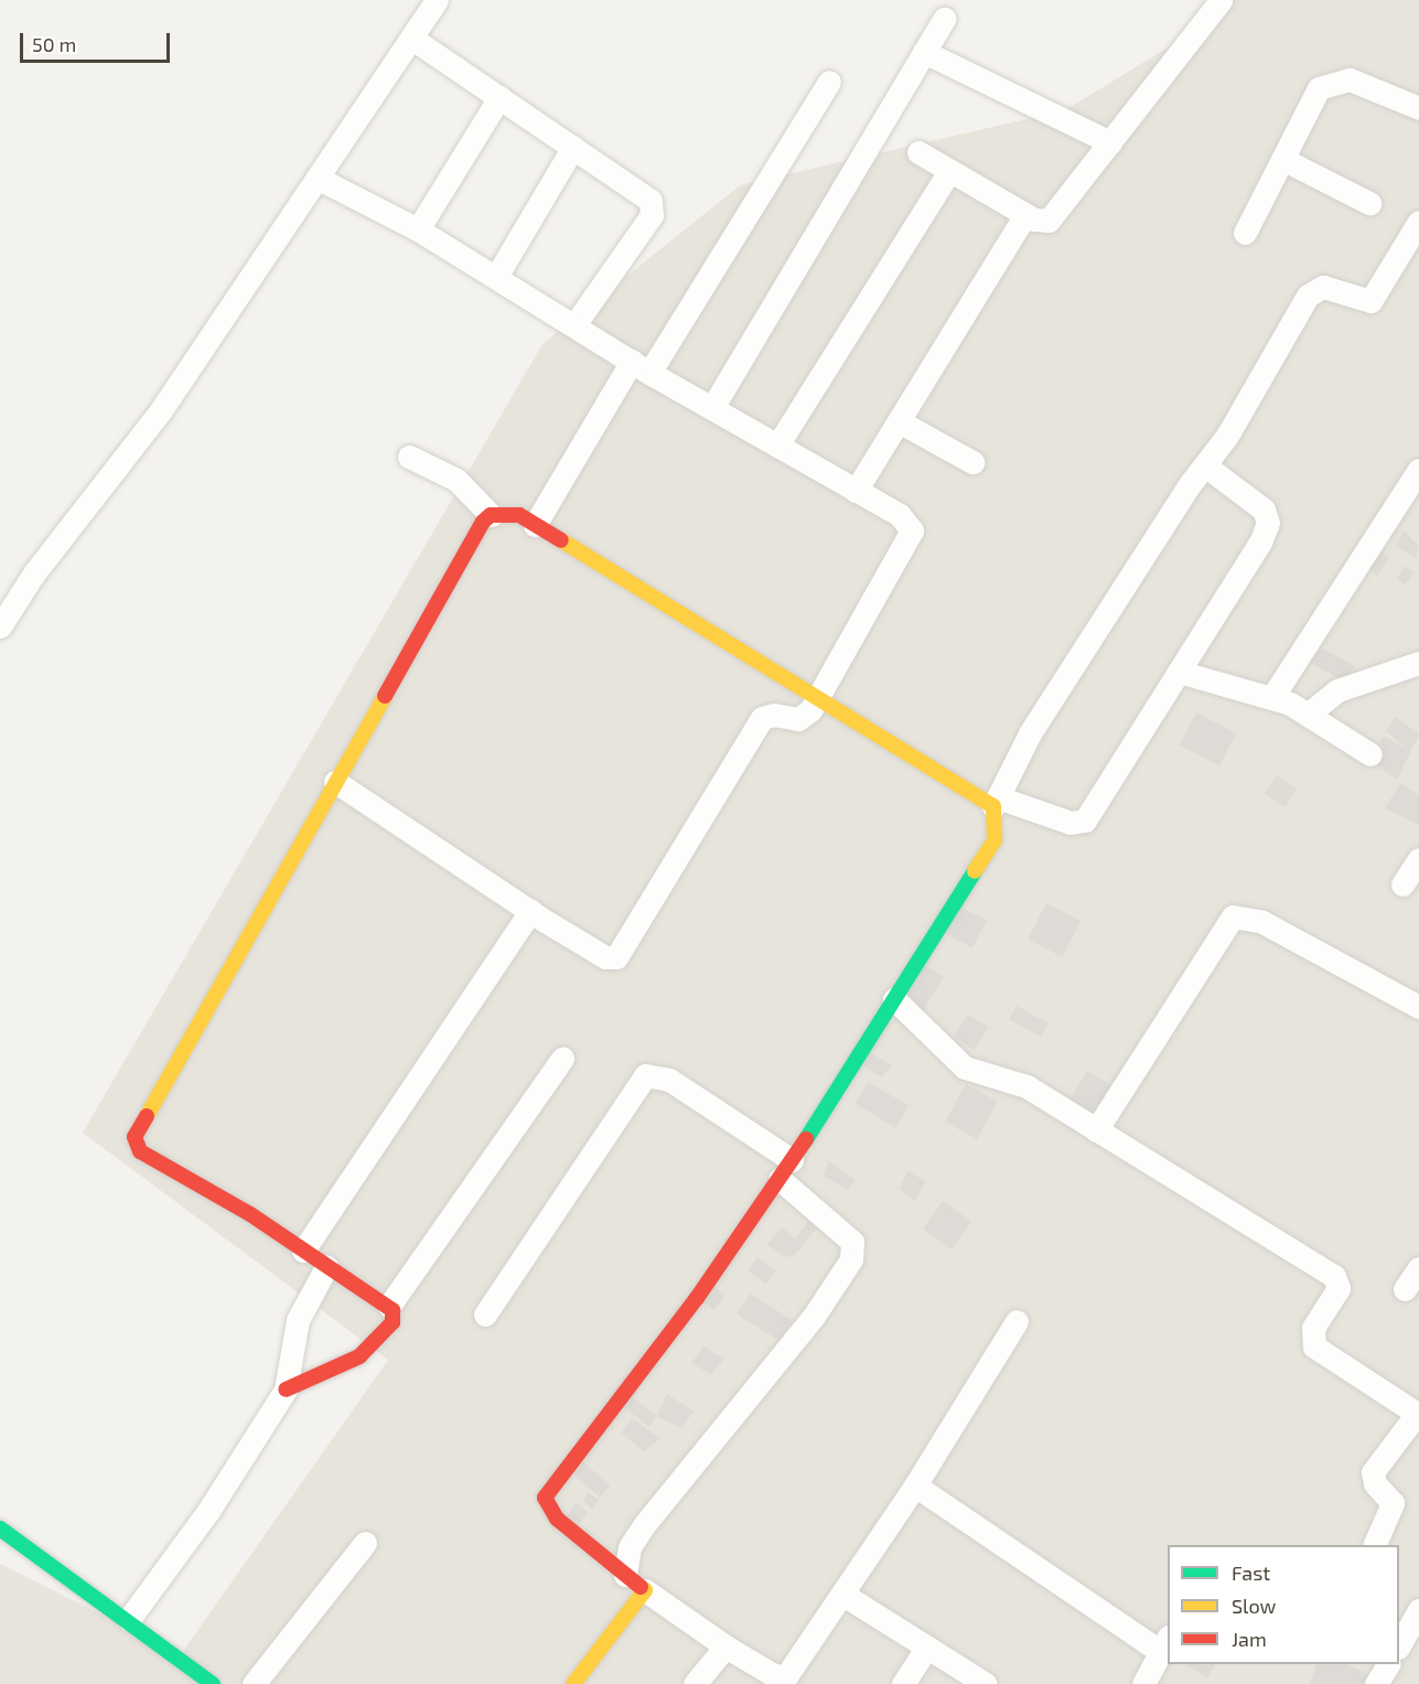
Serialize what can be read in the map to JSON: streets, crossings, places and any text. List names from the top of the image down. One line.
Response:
{"legend":["Fast","Slow","Jam"],"scale_bar":"50 m"}
